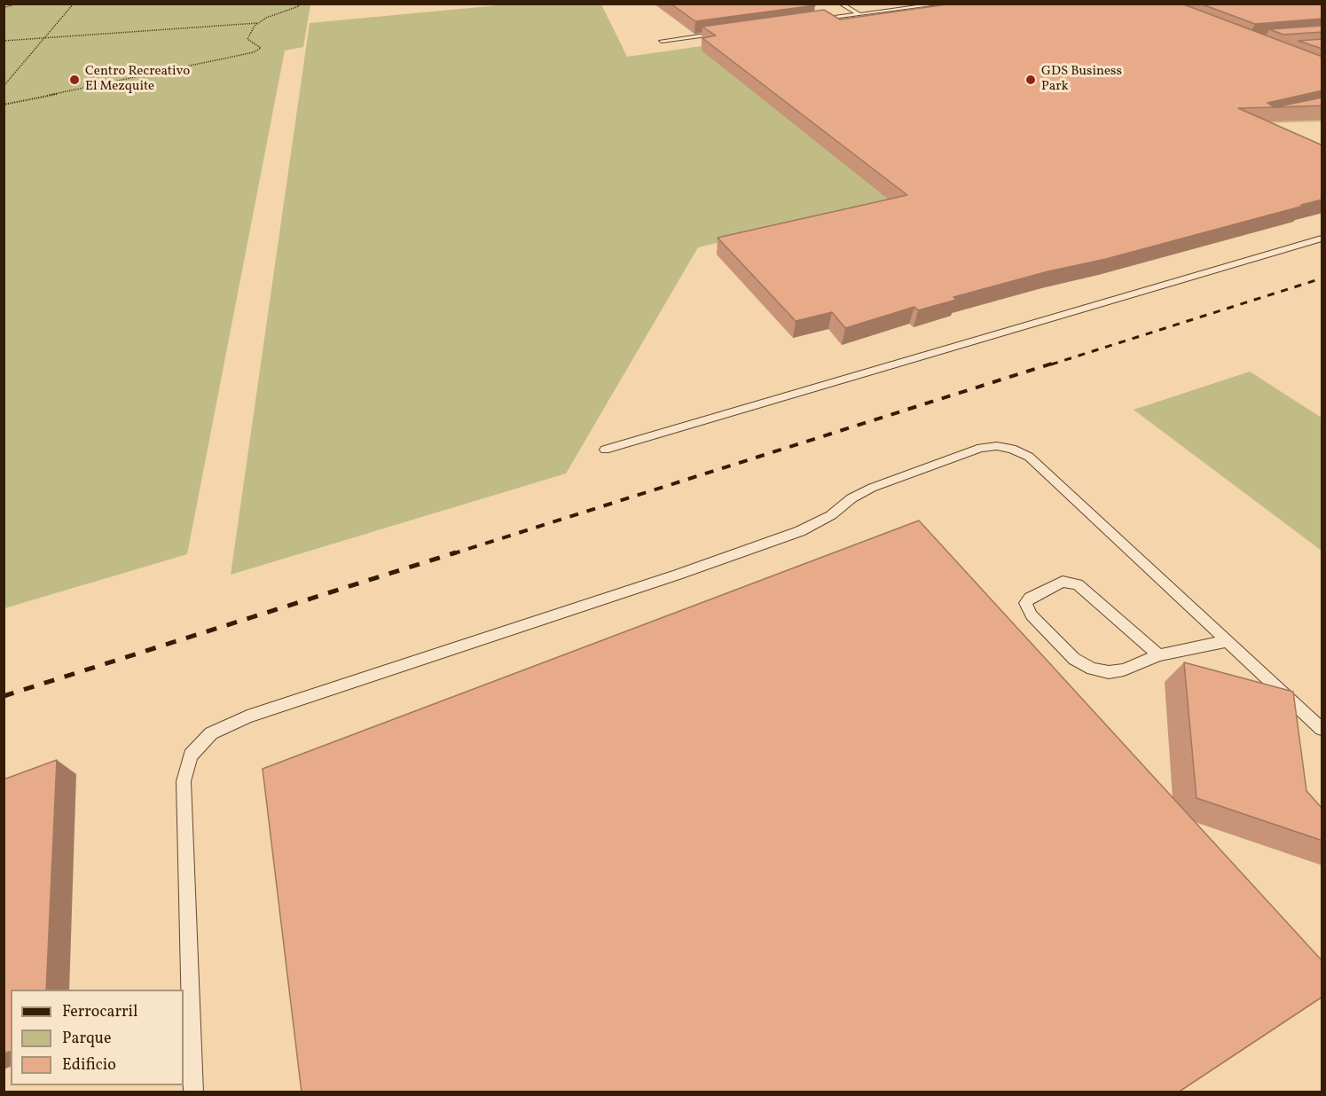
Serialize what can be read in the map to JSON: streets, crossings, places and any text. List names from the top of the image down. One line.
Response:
{"places":["Centro Recreativo El Mezquite","GDS Business Park"],"legend":["Ferrocarril","Parque","Edificio"]}
